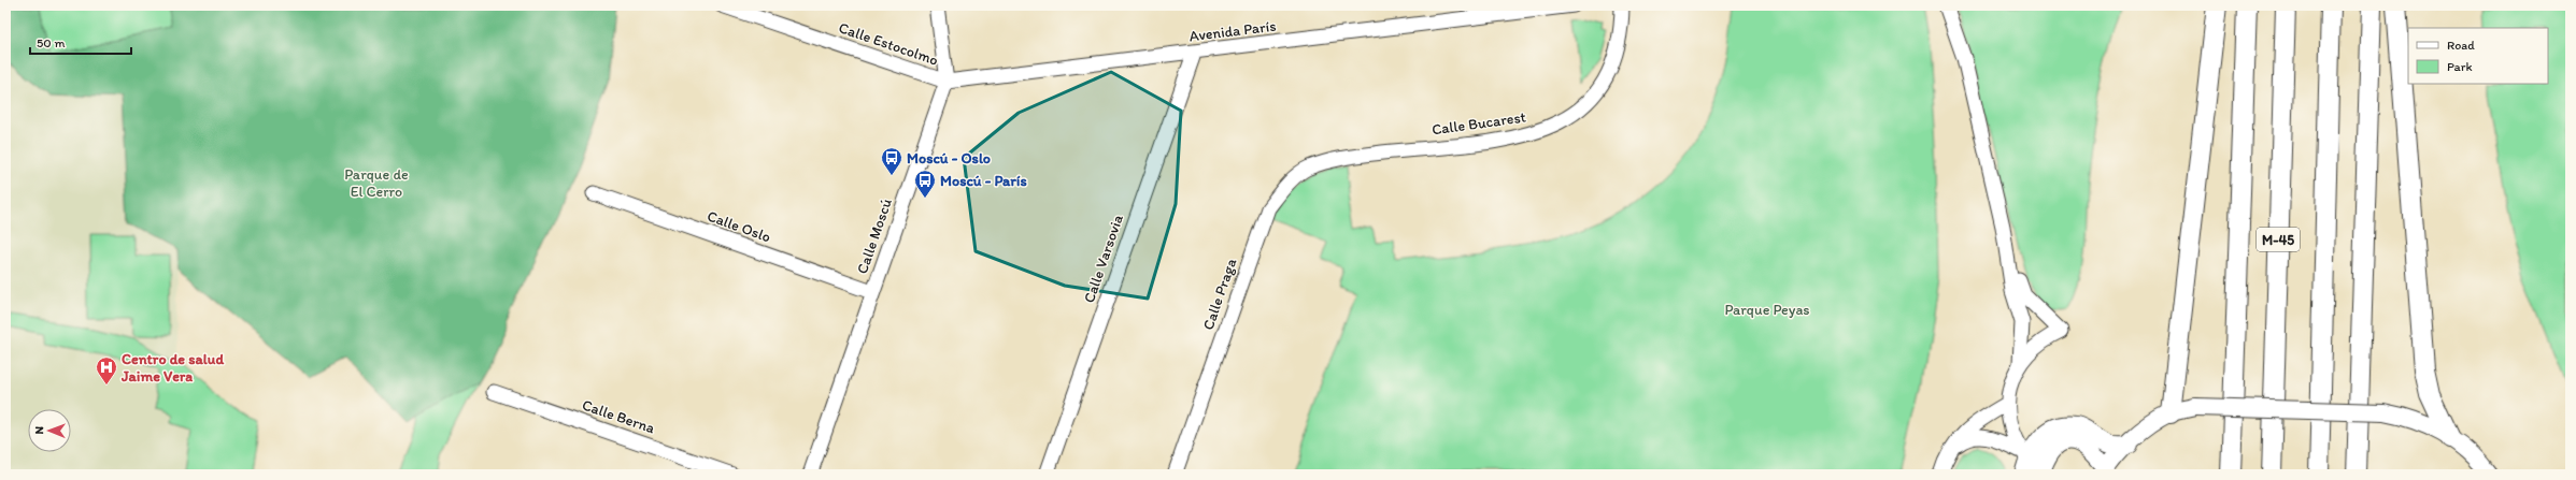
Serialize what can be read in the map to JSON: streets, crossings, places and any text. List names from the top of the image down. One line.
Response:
{"streets":{"highway":["M-45"],"street":["Avenida París","Calle Estocolmo","Calle Bucarest","Calle Oslo","Calle Moscú","Calle Varsovia","Calle Praga","Calle Berna"]},"crossings":[["Avenida París","Calle Estocolmo"],["Avenida París","Calle Moscú"],["Avenida París","Calle Varsovia"],["Calle Estocolmo","Calle Moscú"],["Calle Bucarest","Calle Praga"],["Calle Oslo","Calle Moscú"]],"parks":["Parque de El Cerro","Parque Peyas"],"places":{"bus stop":["Moscú - Oslo","Moscú - París"],"hospital":["Centro de salud Jaime Vera"]},"legend":["Road","Park"],"scale_bar":"50 m","north":"left"}
